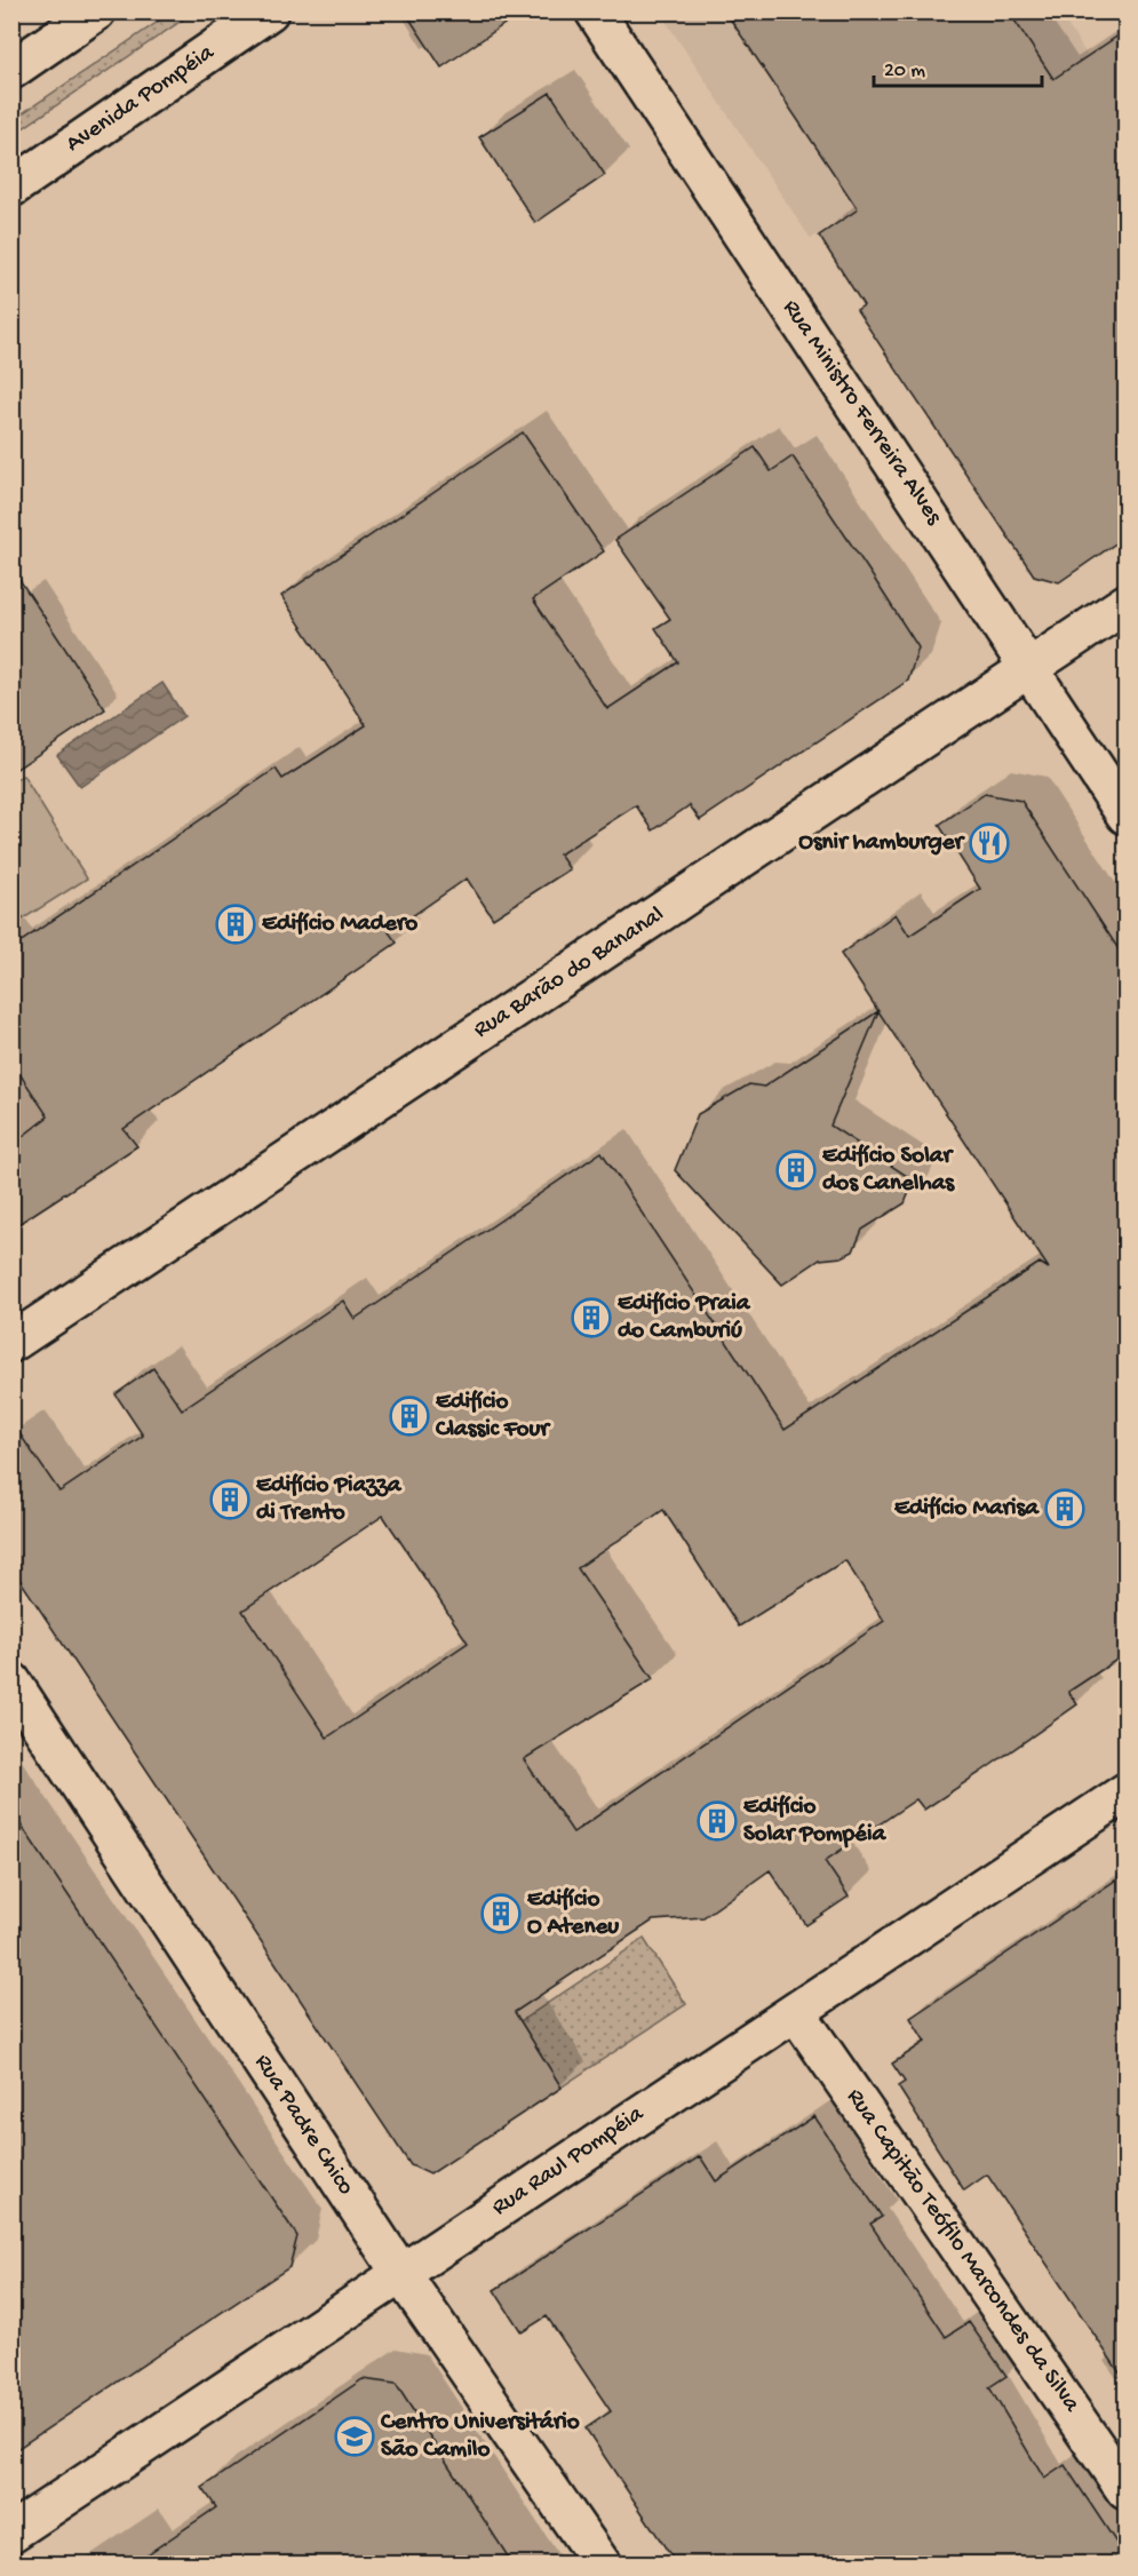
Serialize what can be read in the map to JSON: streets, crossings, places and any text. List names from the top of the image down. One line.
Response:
{"streets":{"street":["Avenida Pompéia","Rua Ministro Ferreira Alves","Rua Barão do Bananal","Rua Padre Chico","Rua Raul Pompéia","Rua Capitão Teófilo Marcondes da Silva"]},"crossings":[["Rua Ministro Ferreira Alves","Rua Barão do Bananal"],["Rua Padre Chico","Rua Raul Pompéia"],["Rua Raul Pompéia","Rua Capitão Teófilo Marcondes da Silva"]],"places":{"restaurant":["Osnir hamburger"],"building":["Edifício Madero","Edifício Solar dos Canelhas","Edifício Praia do Camburiú","Edifício Classic Four","Edifício Piazza di Trento","Edifício Marisa","Edifício Solar Pompéia","Edifício O Ateneu"],"school or university":["Centro Universitário São Camilo"]},"scale_bar":"20 m"}
